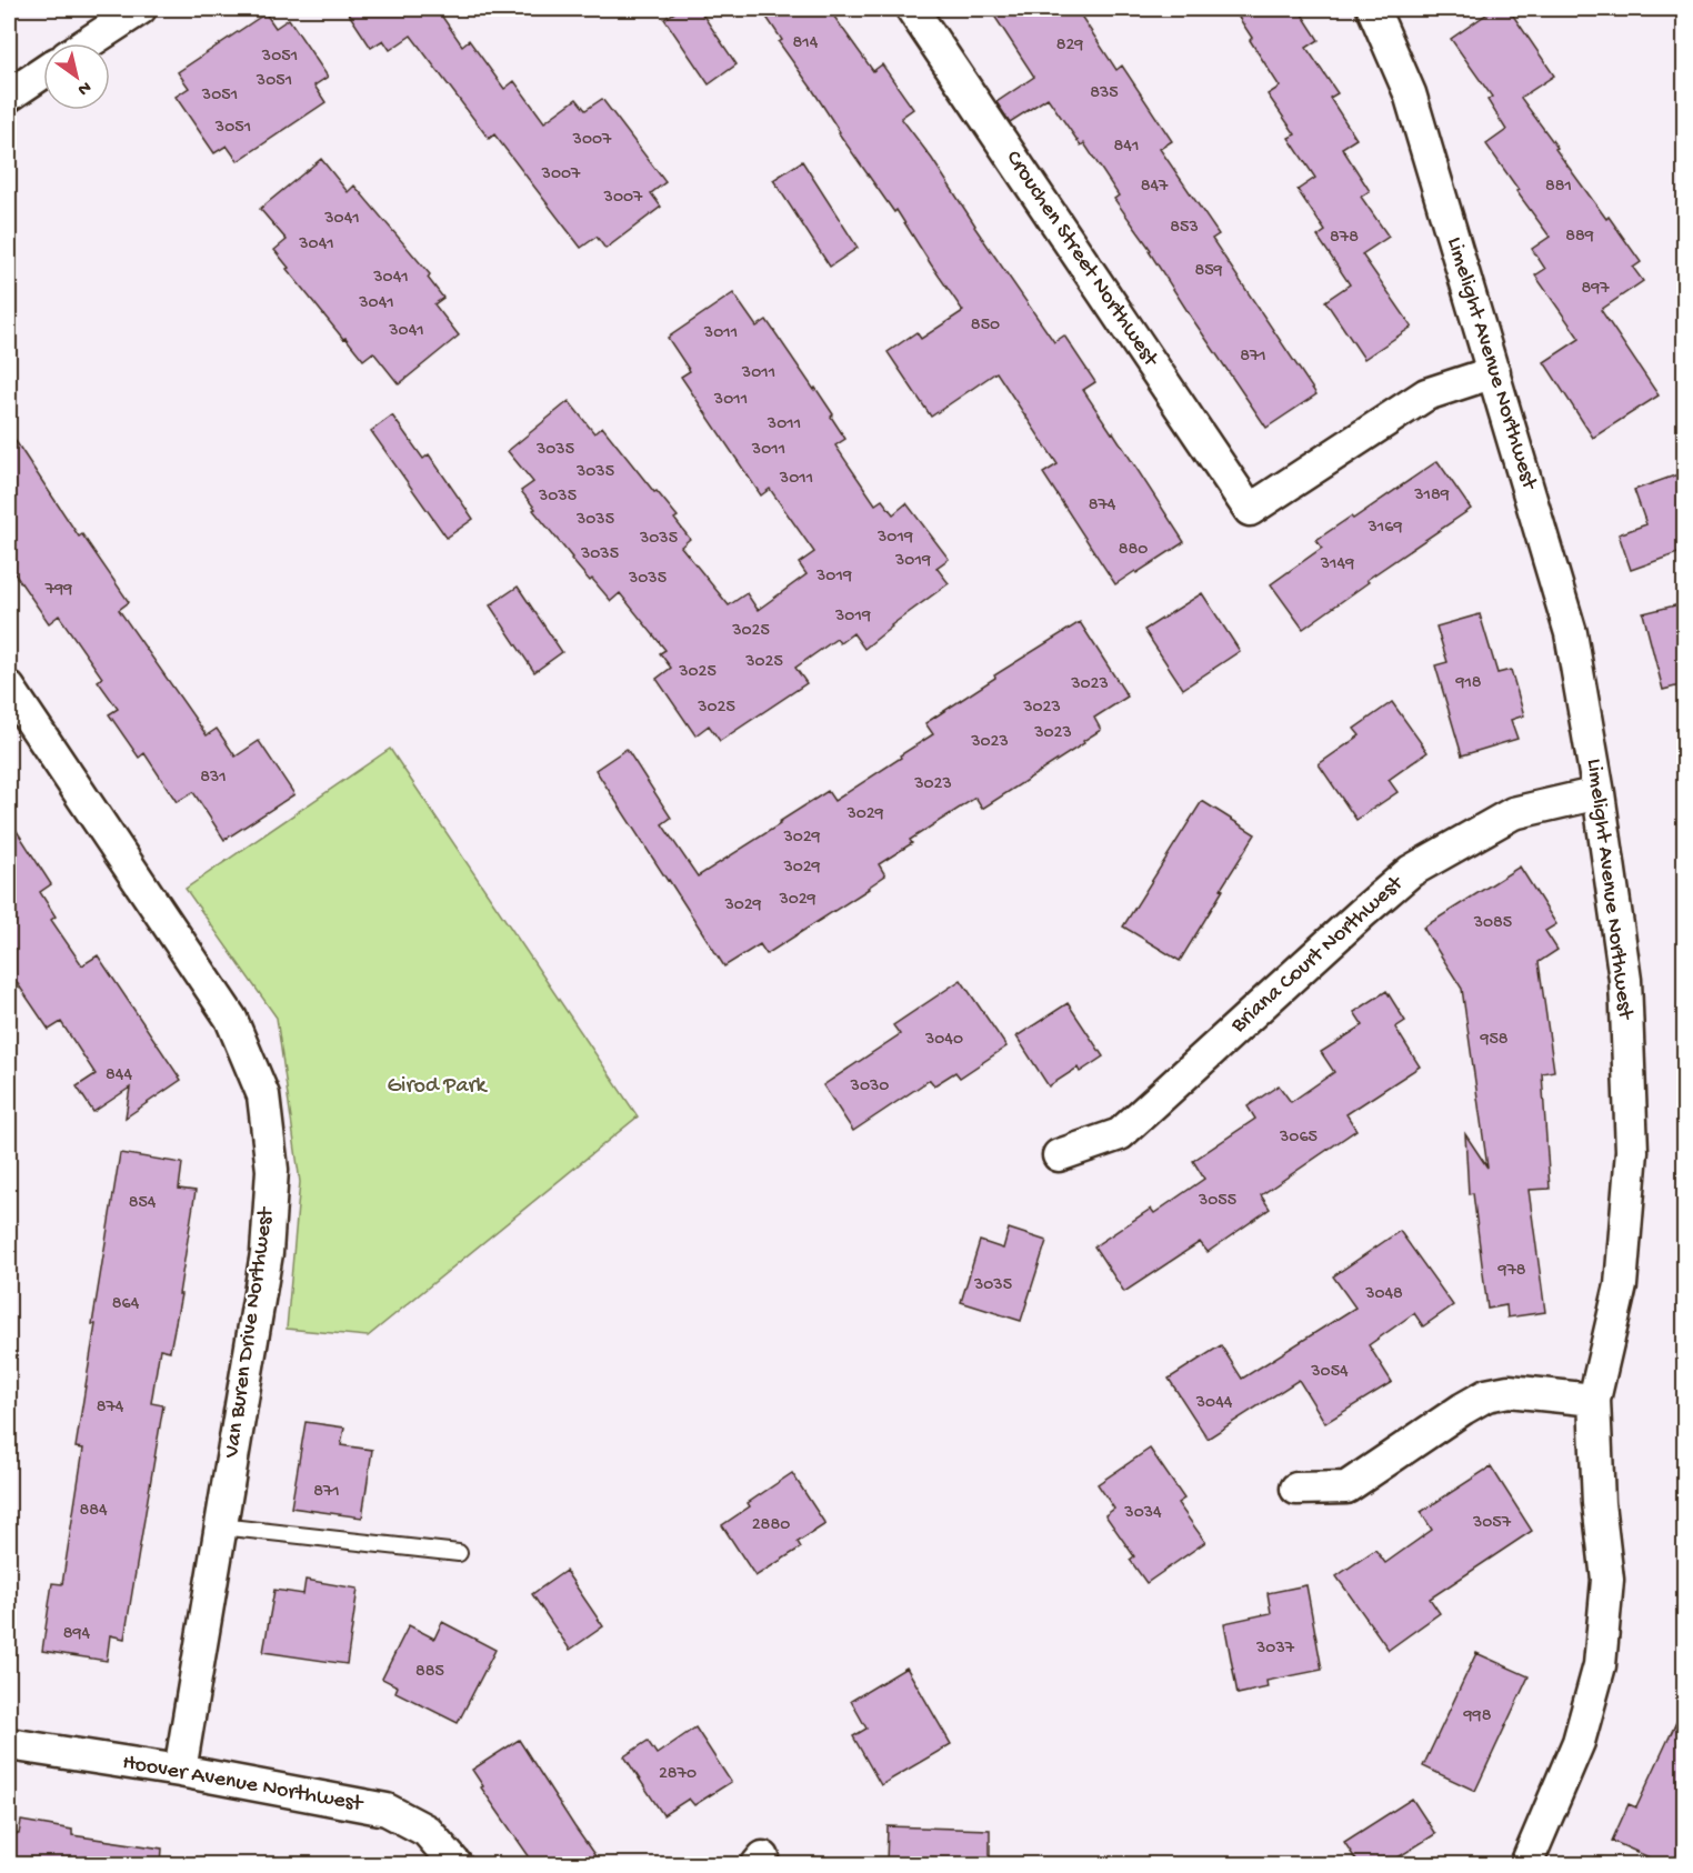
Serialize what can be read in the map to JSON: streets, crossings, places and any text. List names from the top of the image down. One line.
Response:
{"streets":{"street":["Crouchen Street Northwest","Limelight Avenue Northwest","Briana Court Northwest","Van Buren Drive Northwest","Hoover Avenue Northwest"]},"crossings":[["Crouchen Street Northwest","Limelight Avenue Northwest"],["Limelight Avenue Northwest","Briana Court Northwest"],["Van Buren Drive Northwest","Hoover Avenue Northwest"]],"parks":["Girod Park"],"house_numbers":["814","829","3051","3051","835","3051","3051","3007","841","3007","847","881","3007","3041","853","889","878","3041","859","3041","897","3041","850","3041","3011","871","3011","3011","3011","3035","3011","3035","3011","3189","3035","874","3035","3169","3019","3035","880","3035","3019","3149","3019","3035","799","3019","3025","3025","3025","918","3023","3025","3023","3023","3023","831","3023","3029","3029","3029","3029","3029","3085","3040","958","844","3030","3065","3055","854","978","3035","3048","864","3054","3044","874","871","884","3034","3057","2880","894","3037","885","998","2870"],"north":"bottom right"}
